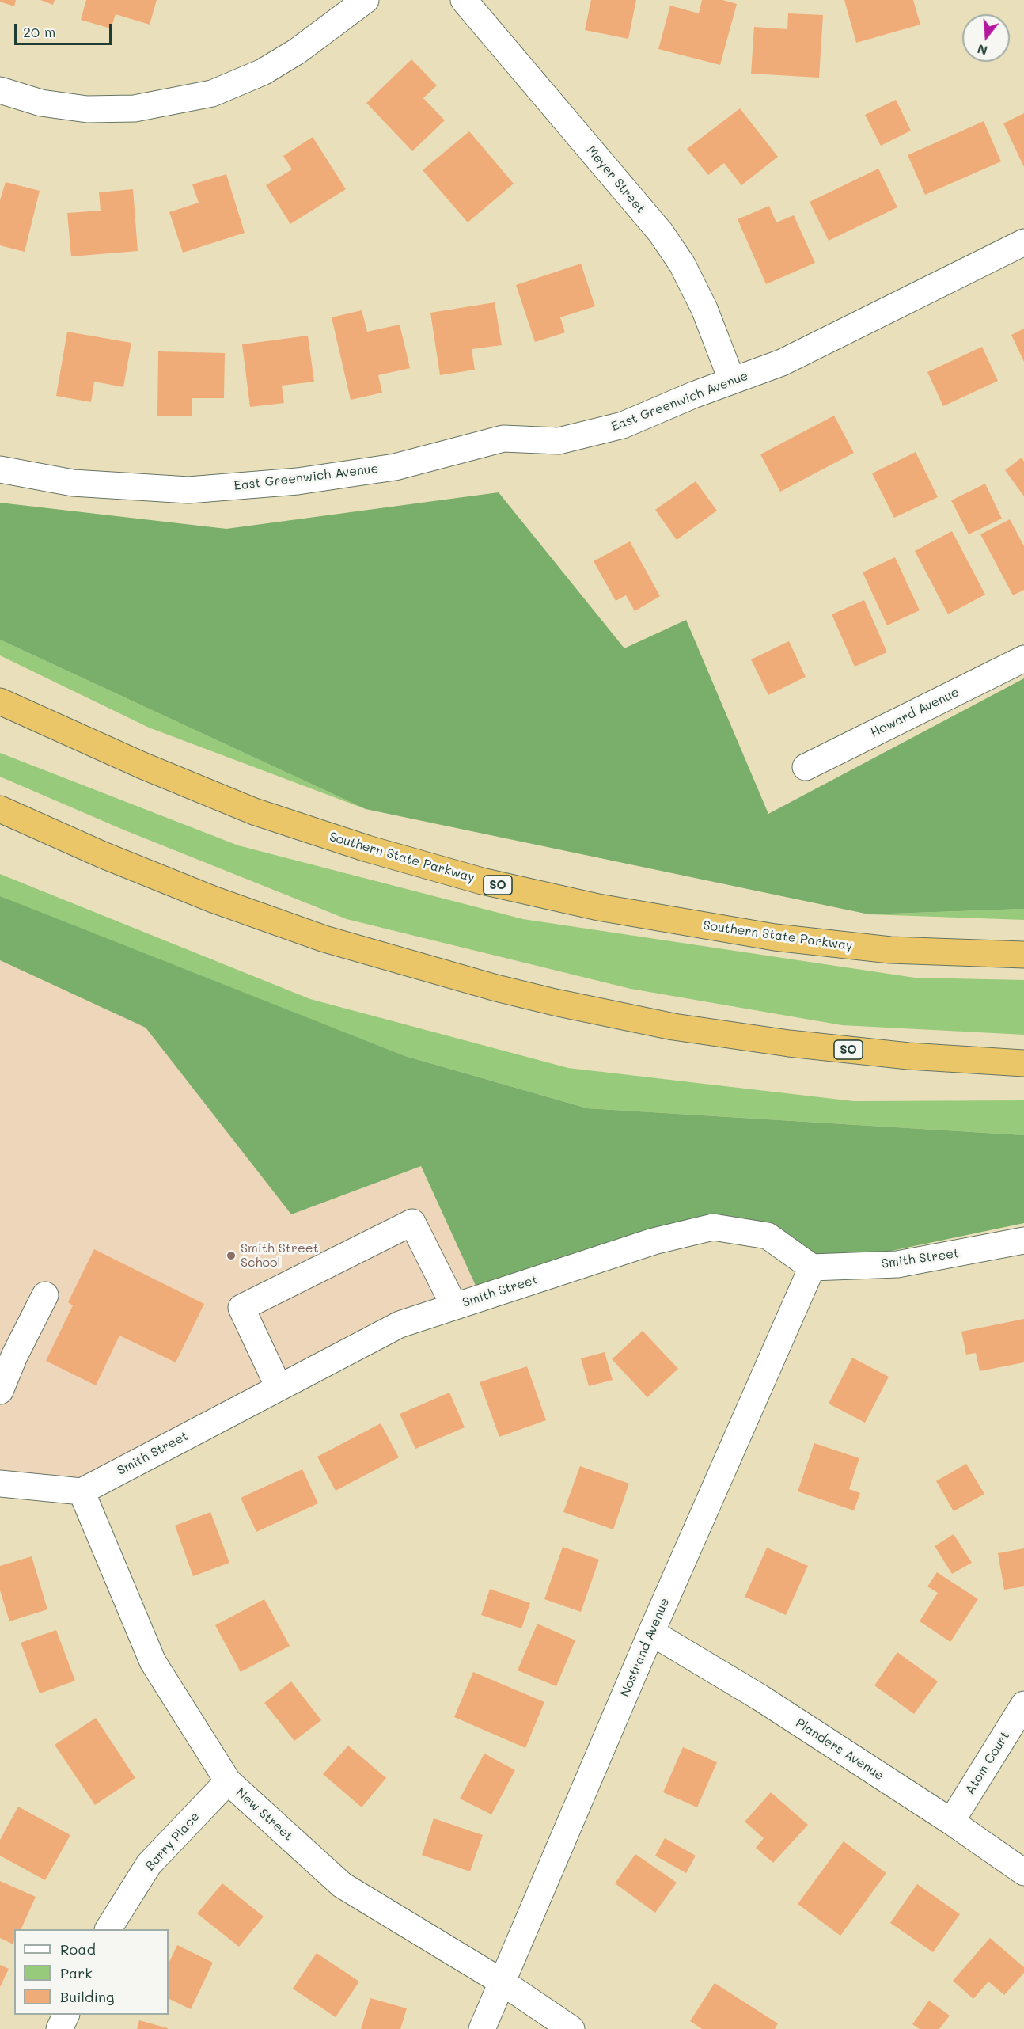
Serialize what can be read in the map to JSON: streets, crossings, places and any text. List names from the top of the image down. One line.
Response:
{"streets":{"highway":["Southern State Parkway","SO"],"street":["Meyer Street","East Greenwich Avenue","Howard Avenue","Smith Street","Nostrand Avenue","Planders Avenue","Atom Court","New Street","Barry Place"]},"crossings":[["Meyer Street","East Greenwich Avenue"],["Smith Street","Nostrand Avenue"],["Smith Street","New Street"],["Nostrand Avenue","Planders Avenue"],["Nostrand Avenue","New Street"],["Planders Avenue","Atom Court"],["New Street","Barry Place"]],"places":["Smith Street School"],"legend":["Road","Park","Building"],"scale_bar":"20 m","north":"bottom"}
